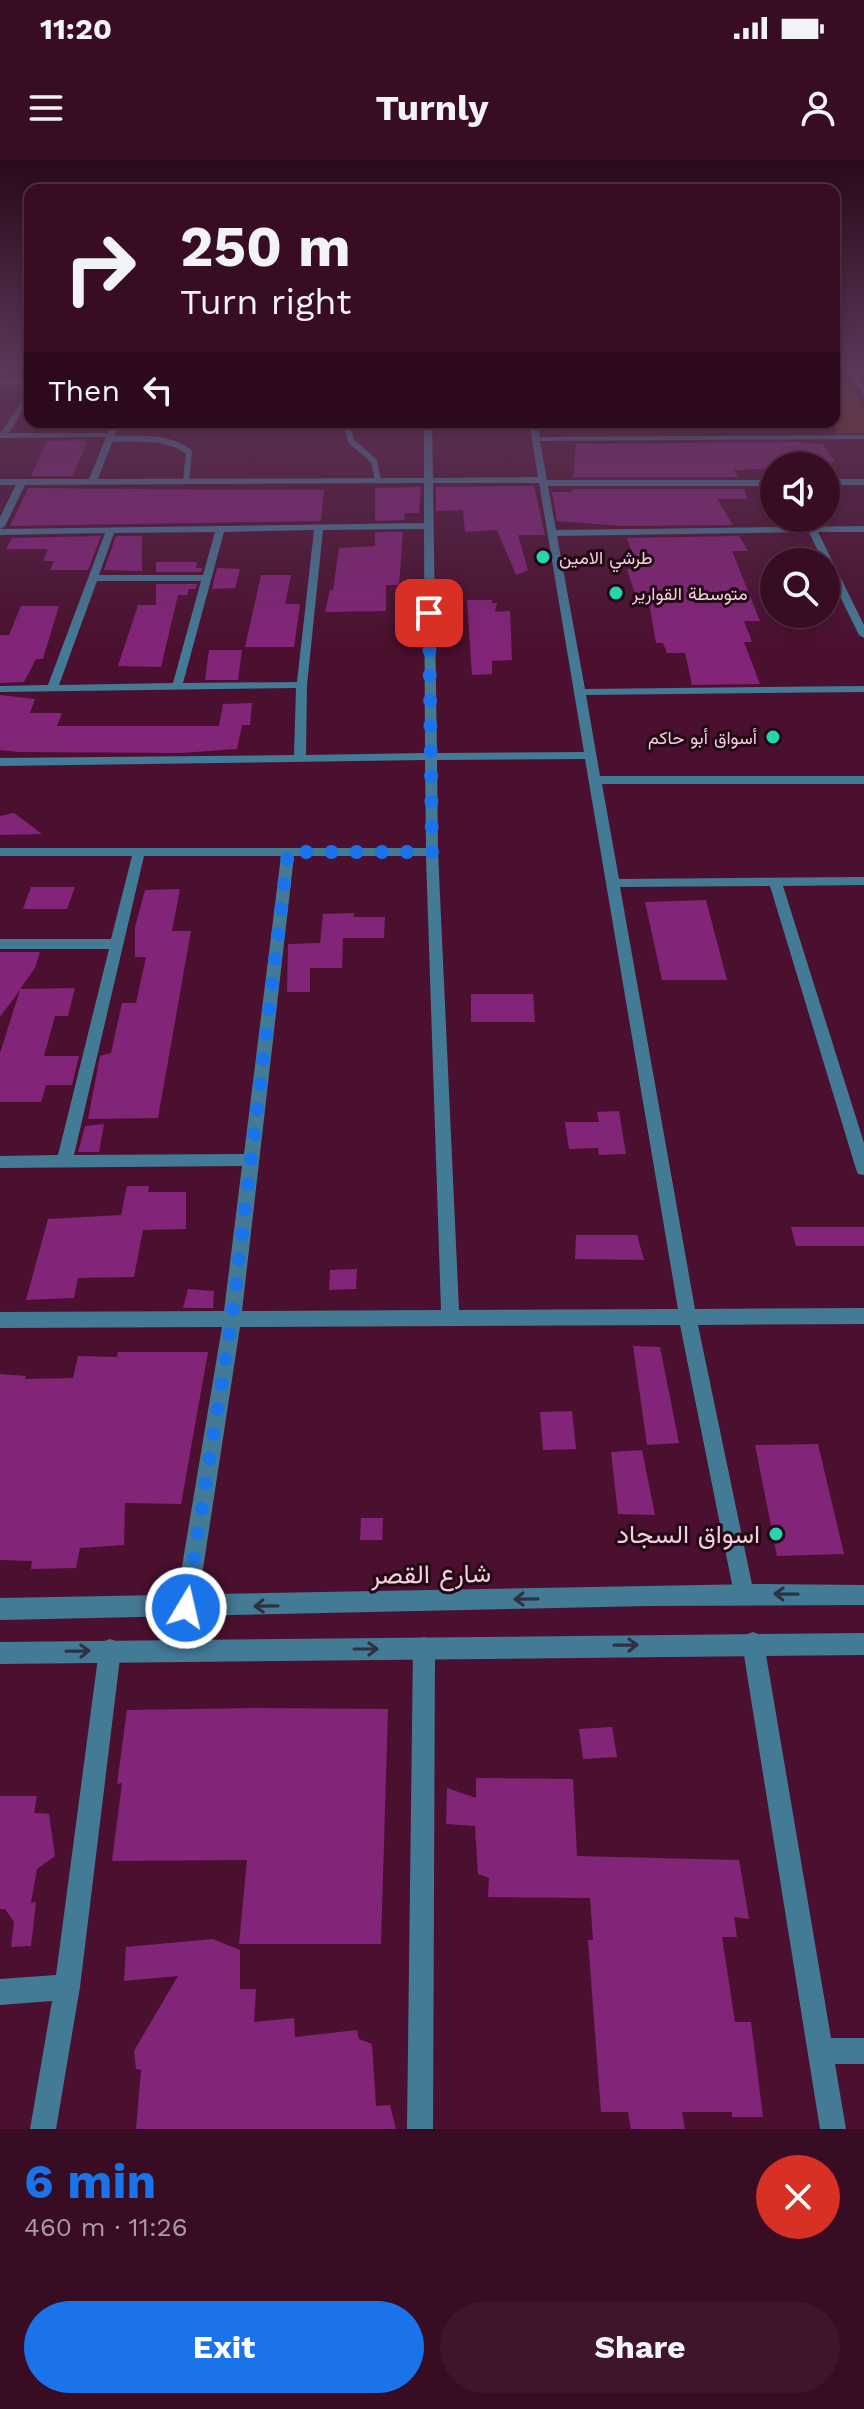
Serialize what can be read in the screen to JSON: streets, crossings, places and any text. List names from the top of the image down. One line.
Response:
{"streets":{"street":["شارع القصر"]},"places":["طرشي الامين","متوسطة القوارير","أسواق أبو حاكم","اسواق السجاد"],"page":{"status":"11:20","header":"Turnly","turn":["250 m","Turn right"],"then":"Then","heading":["6 min","460 m · 11:26"],"buttons":["Exit","Share"]}}
